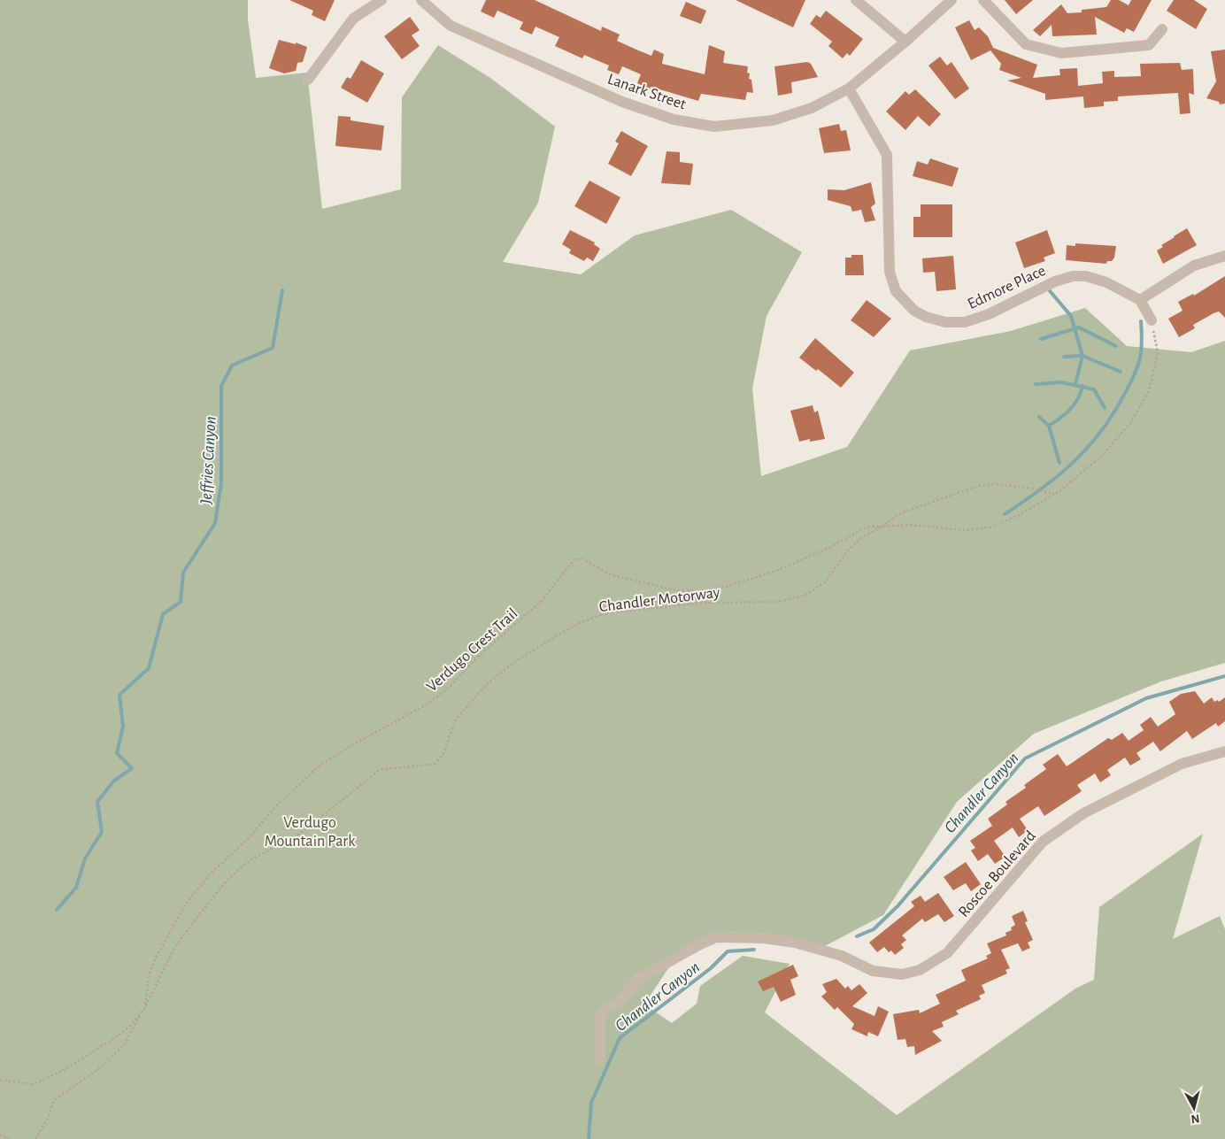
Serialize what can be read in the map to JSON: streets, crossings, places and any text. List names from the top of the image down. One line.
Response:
{"streets":{"street":["Lanark Street","Edmore Place","Roscoe Boulevard"],"path":["Chandler Motorway","Verdugo Crest Trail"]},"crossings":[["Lanark Street","Edmore Place"],["Chandler Motorway","Verdugo Crest Trail"]],"water":["Jeffries Canyon","Chandler Canyon"],"parks":["Verdugo Mountain Park"],"north":"bottom"}
